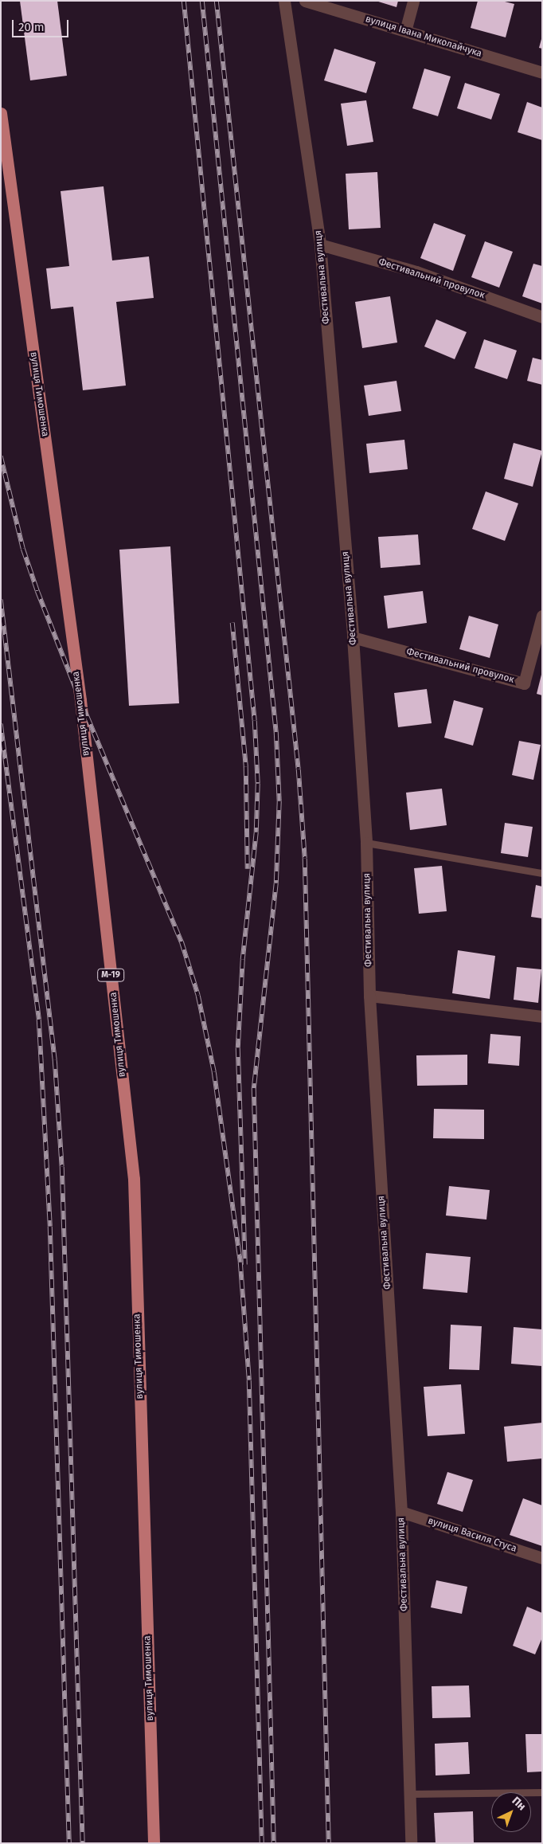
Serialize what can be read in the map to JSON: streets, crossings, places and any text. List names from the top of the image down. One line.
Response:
{"streets":{"highway":["вулиця Тимошенка","М-19"],"street":["вулиця Івана Миколайчука","Фестивальна вулиця","Фестивальний провулок","вулиця Василя Стуса"]},"crossings":[["Фестивальна вулиця","Фестивальний провулок"],["Фестивальна вулиця","вулиця Василя Стуса"]],"scale_bar":"20 m","north":"top right"}
